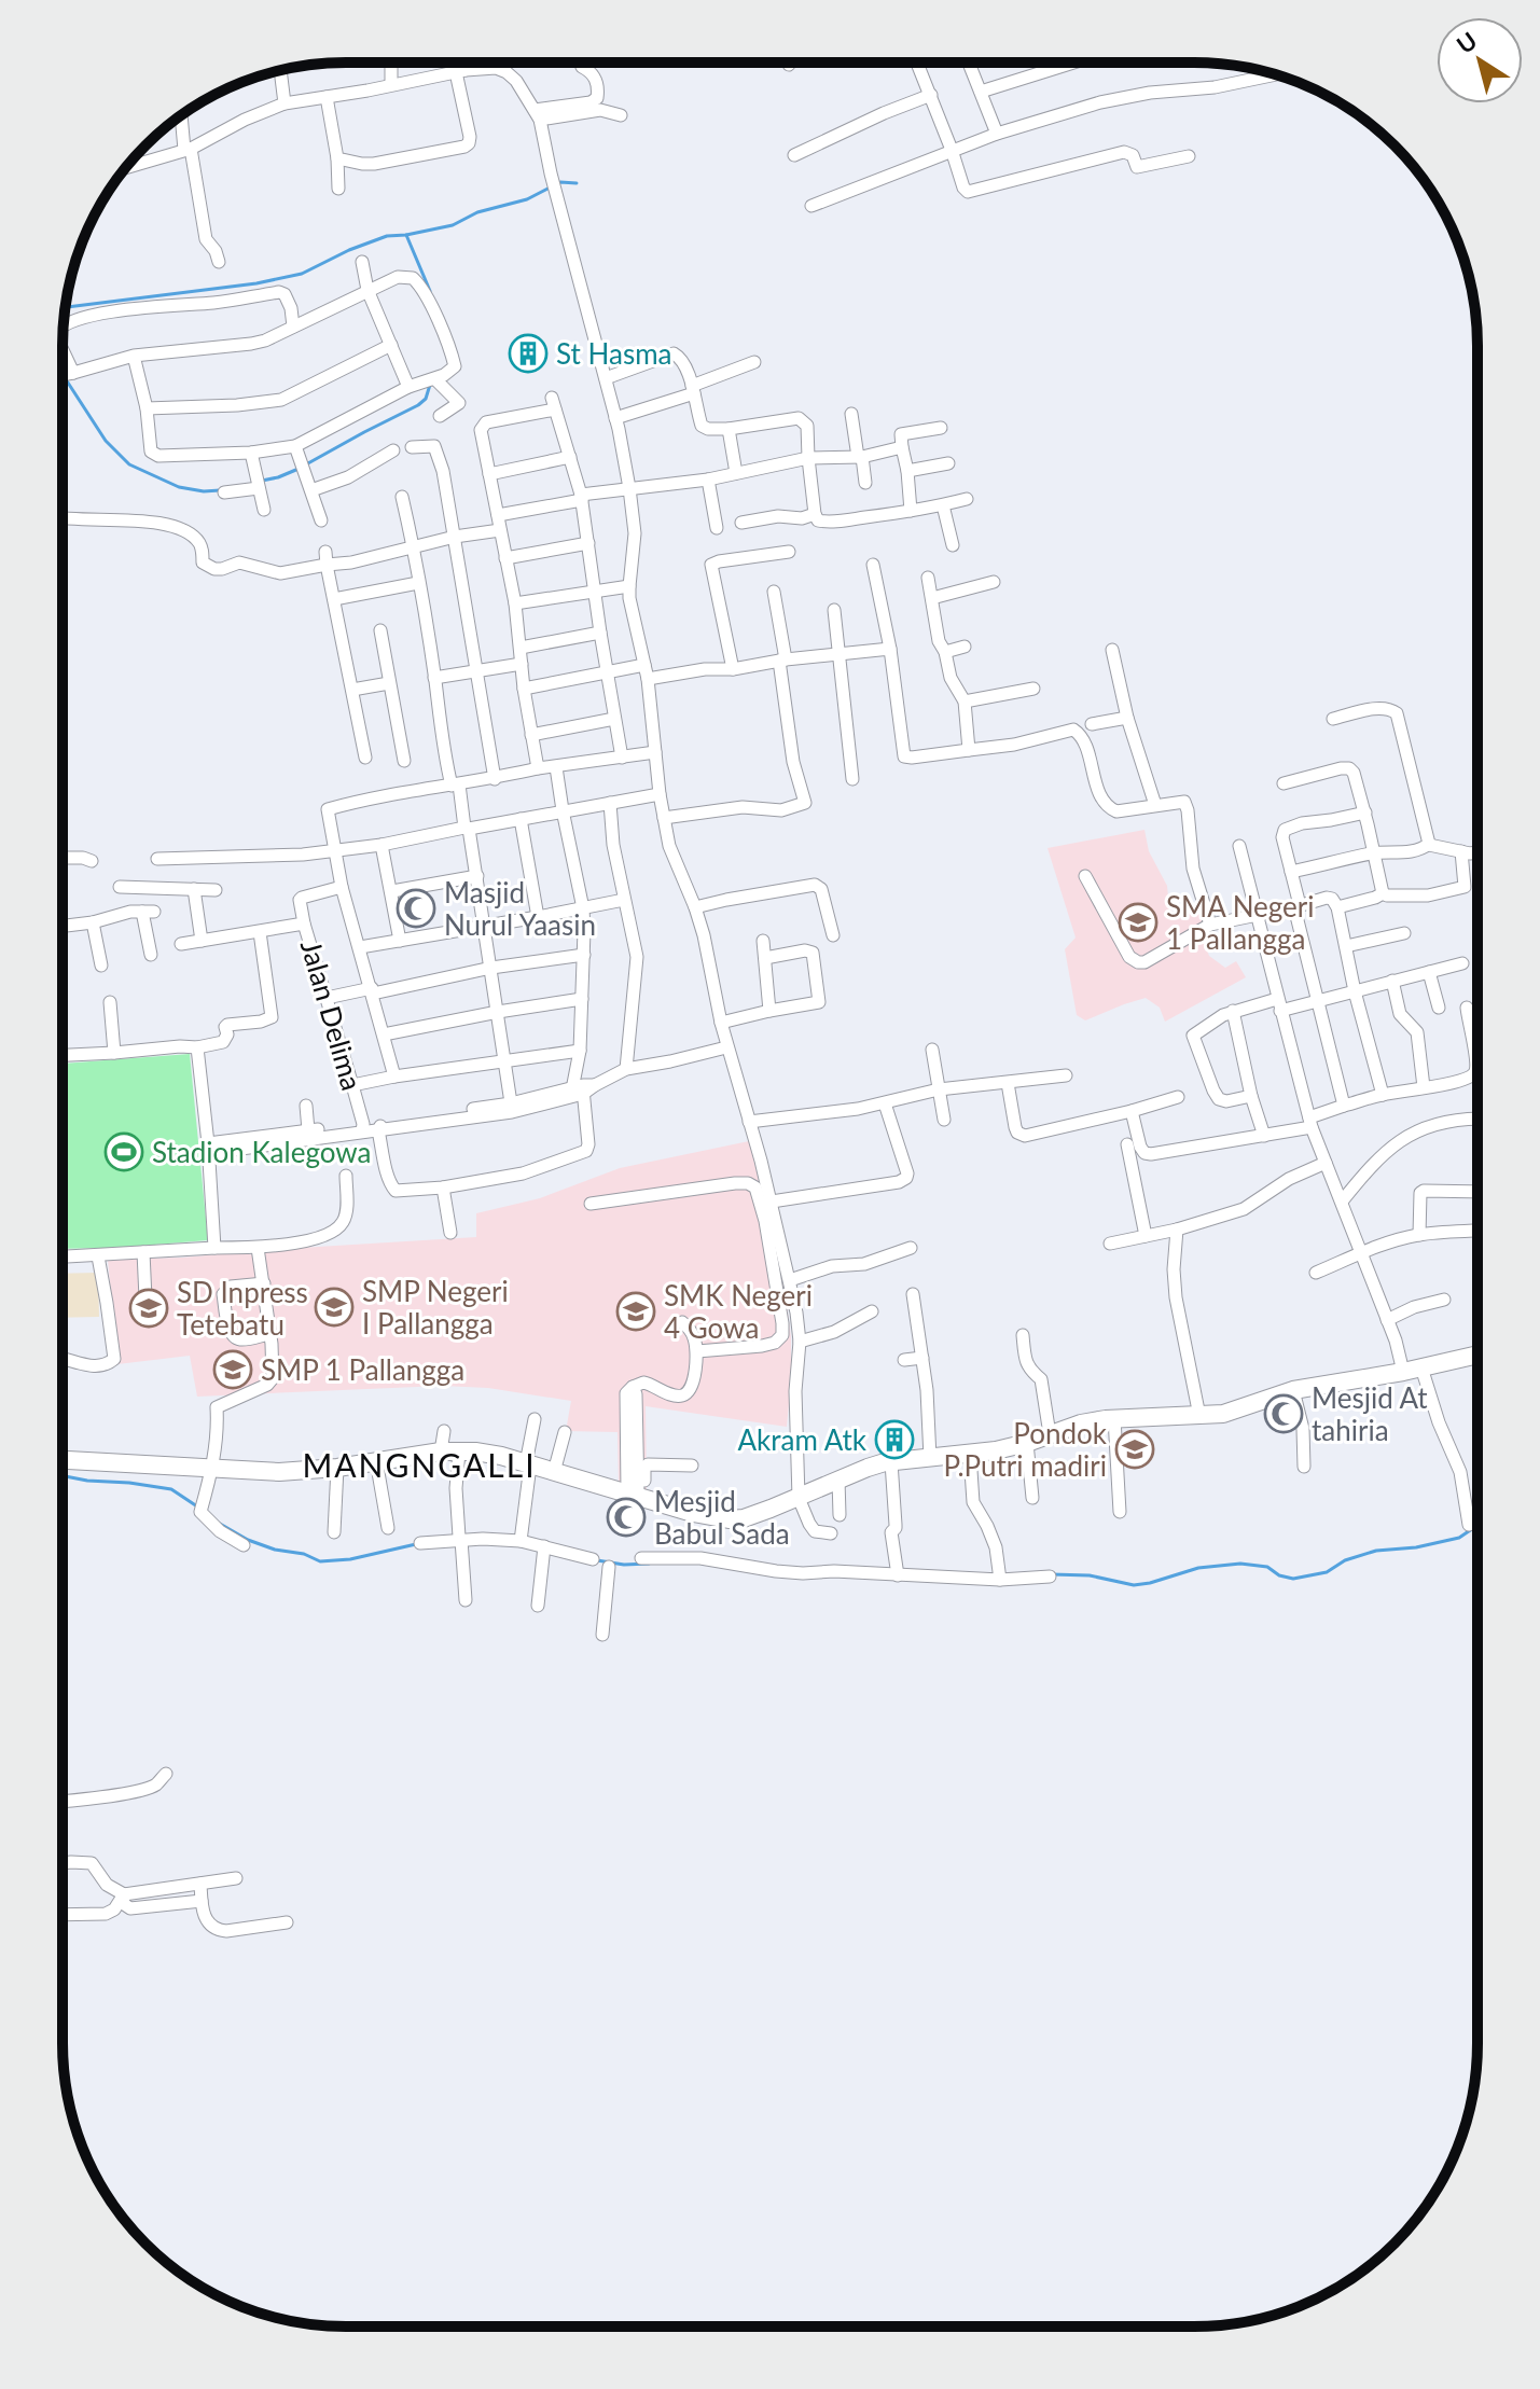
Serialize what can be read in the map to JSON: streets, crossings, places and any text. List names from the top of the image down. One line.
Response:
{"streets":{"street":["Jalan Delima"]},"districts":["MANGNGALLI"],"places":{"building":["St Hasma","Akram Atk"],"mosque":["Masjid Nurul Yaasin","Mesjid At tahiria","Mesjid Babul Sada"],"school or university":["SMA Negeri 1 Pallangga","SMP Negeri I Pallangga","SD Inpress Tetebatu","SMK Negeri 4 Gowa","SMP 1 Pallangga","Pondok P.Putri madiri"],"sports":["Stadion Kalegowa"]},"north":"top left"}
